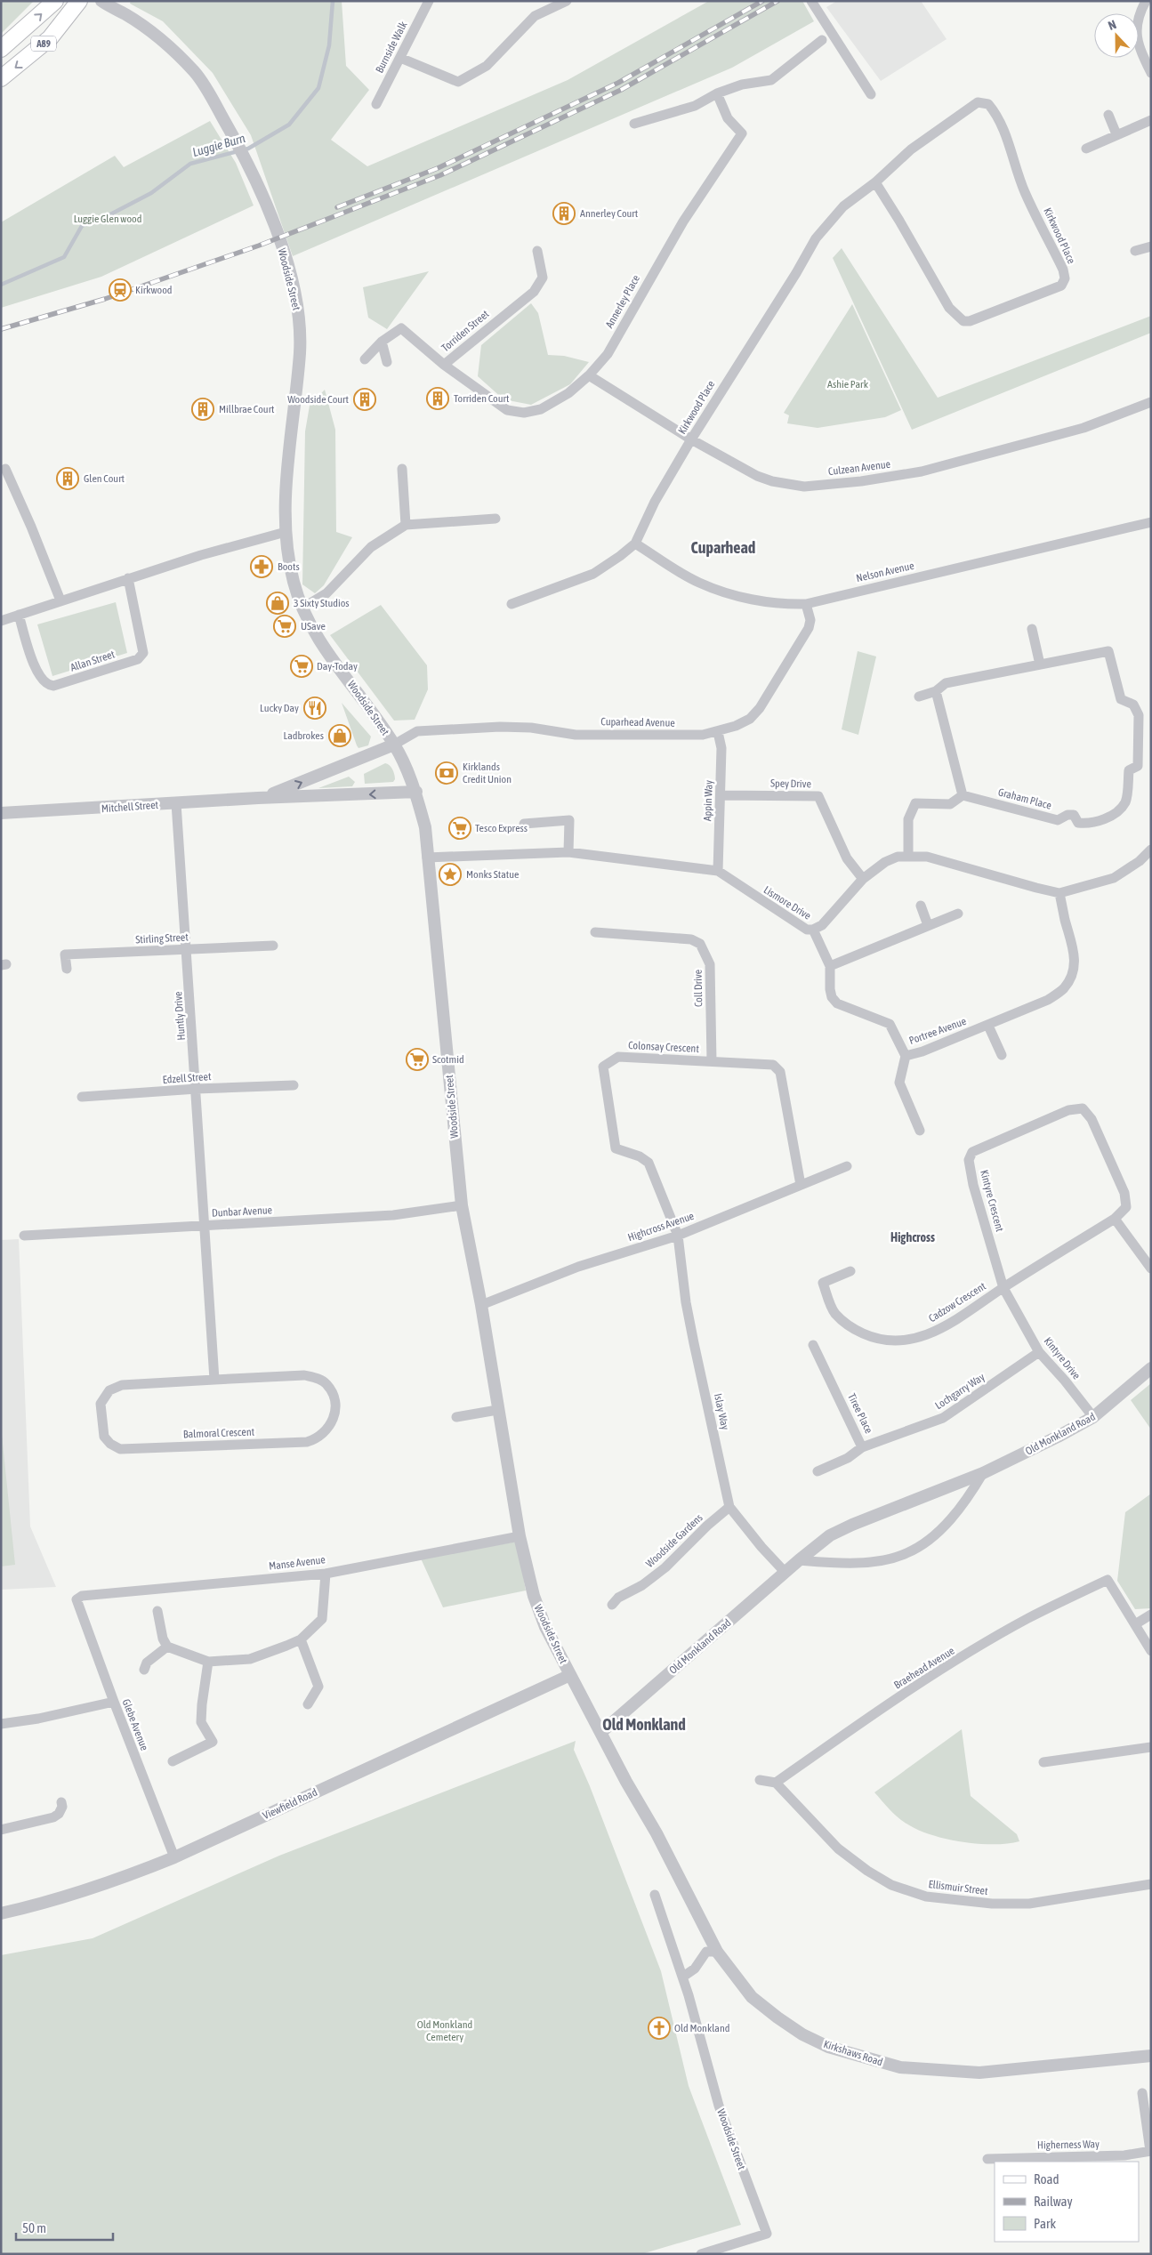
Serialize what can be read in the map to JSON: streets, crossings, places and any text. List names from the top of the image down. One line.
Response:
{"streets":{"main road":["A89"],"street":["Burnside Walk","Kirkwood Place","Woodside Street","Annerley Place","Torriden Street","Culzean Avenue","Nelson Avenue","Allan Street","Cuparhead Avenue","Spey Drive","Graham Place","Appin Way","Mitchell Street","Lismore Drive","Stirling Street","Coll Drive","Huntly Drive","Portree Avenue","Colonsay Crescent","Edzell Street","Kintyre Crescent","Dunbar Avenue","Highcross Avenue","Cadzow Crescent","Kintyre Drive","Lochgarry Way","Islay Way","Tiree Place","Balmoral Crescent","Old Monkland Road","Woodside Gardens","Manse Avenue","Braehead Avenue","Glebe Avenue","Viewfield Road","Ellismuir Street","Kirkshaws Road","Higherness Way"]},"crossings":[["Kirkwood Place","Culzean Avenue"],["Kirkwood Place","Nelson Avenue"],["Woodside Street","Cuparhead Avenue"],["Woodside Street","Mitchell Street"],["Woodside Street","Lismore Drive"],["Woodside Street","Dunbar Avenue"],["Woodside Street","Highcross Avenue"],["Woodside Street","Old Monkland Road"],["Woodside Street","Manse Avenue"],["Woodside Street","Viewfield Road"],["Woodside Street","Kirkshaws Road"],["Annerley Place","Torriden Street"],["Annerley Place","Culzean Avenue"],["Nelson Avenue","Cuparhead Avenue"],["Cuparhead Avenue","Appin Way"],["Cuparhead Avenue","Mitchell Street"],["Spey Drive","Appin Way"],["Spey Drive","Lismore Drive"],["Appin Way","Lismore Drive"],["Mitchell Street","Huntly Drive"],["Lismore Drive","Portree Avenue"],["Stirling Street","Huntly Drive"],["Coll Drive","Colonsay Crescent"],["Huntly Drive","Edzell Street"],["Huntly Drive","Dunbar Avenue"],["Colonsay Crescent","Highcross Avenue"],["Colonsay Crescent","Islay Way"],["Kintyre Crescent","Cadzow Crescent"],["Kintyre Crescent","Kintyre Drive"],["Highcross Avenue","Islay Way"],["Cadzow Crescent","Kintyre Drive"],["Kintyre Drive","Lochgarry Way"],["Kintyre Drive","Old Monkland Road"],["Lochgarry Way","Tiree Place"],["Islay Way","Old Monkland Road"],["Islay Way","Woodside Gardens"],["Manse Avenue","Glebe Avenue"],["Braehead Avenue","Ellismuir Street"],["Glebe Avenue","Viewfield Road"]],"districts":["Cuparhead","Highcross","Old Monkland"],"water":["Luggie Burn"],"parks":["Luggie Glen wood","Ashie Park","Old Monkland Cemetery"],"places":{"building":["Annerley Court","Torriden Court","Woodside Court","Millbrae Court","Glen Court"],"station":["Kirkwood"],"pharmacy":["Boots"],"shop":["3 Sixty Studios","Ladbrokes"],"supermarket":["USave","Day-Today","Tesco Express","Scotmid"],"restaurant":["Lucky Day"],"bank":["Kirklands Credit Union"],"place":["Monks Statue"],"church":["Old Monkland"]},"legend":["Road","Railway","Park"],"scale_bar":"50 m","north":"top"}
